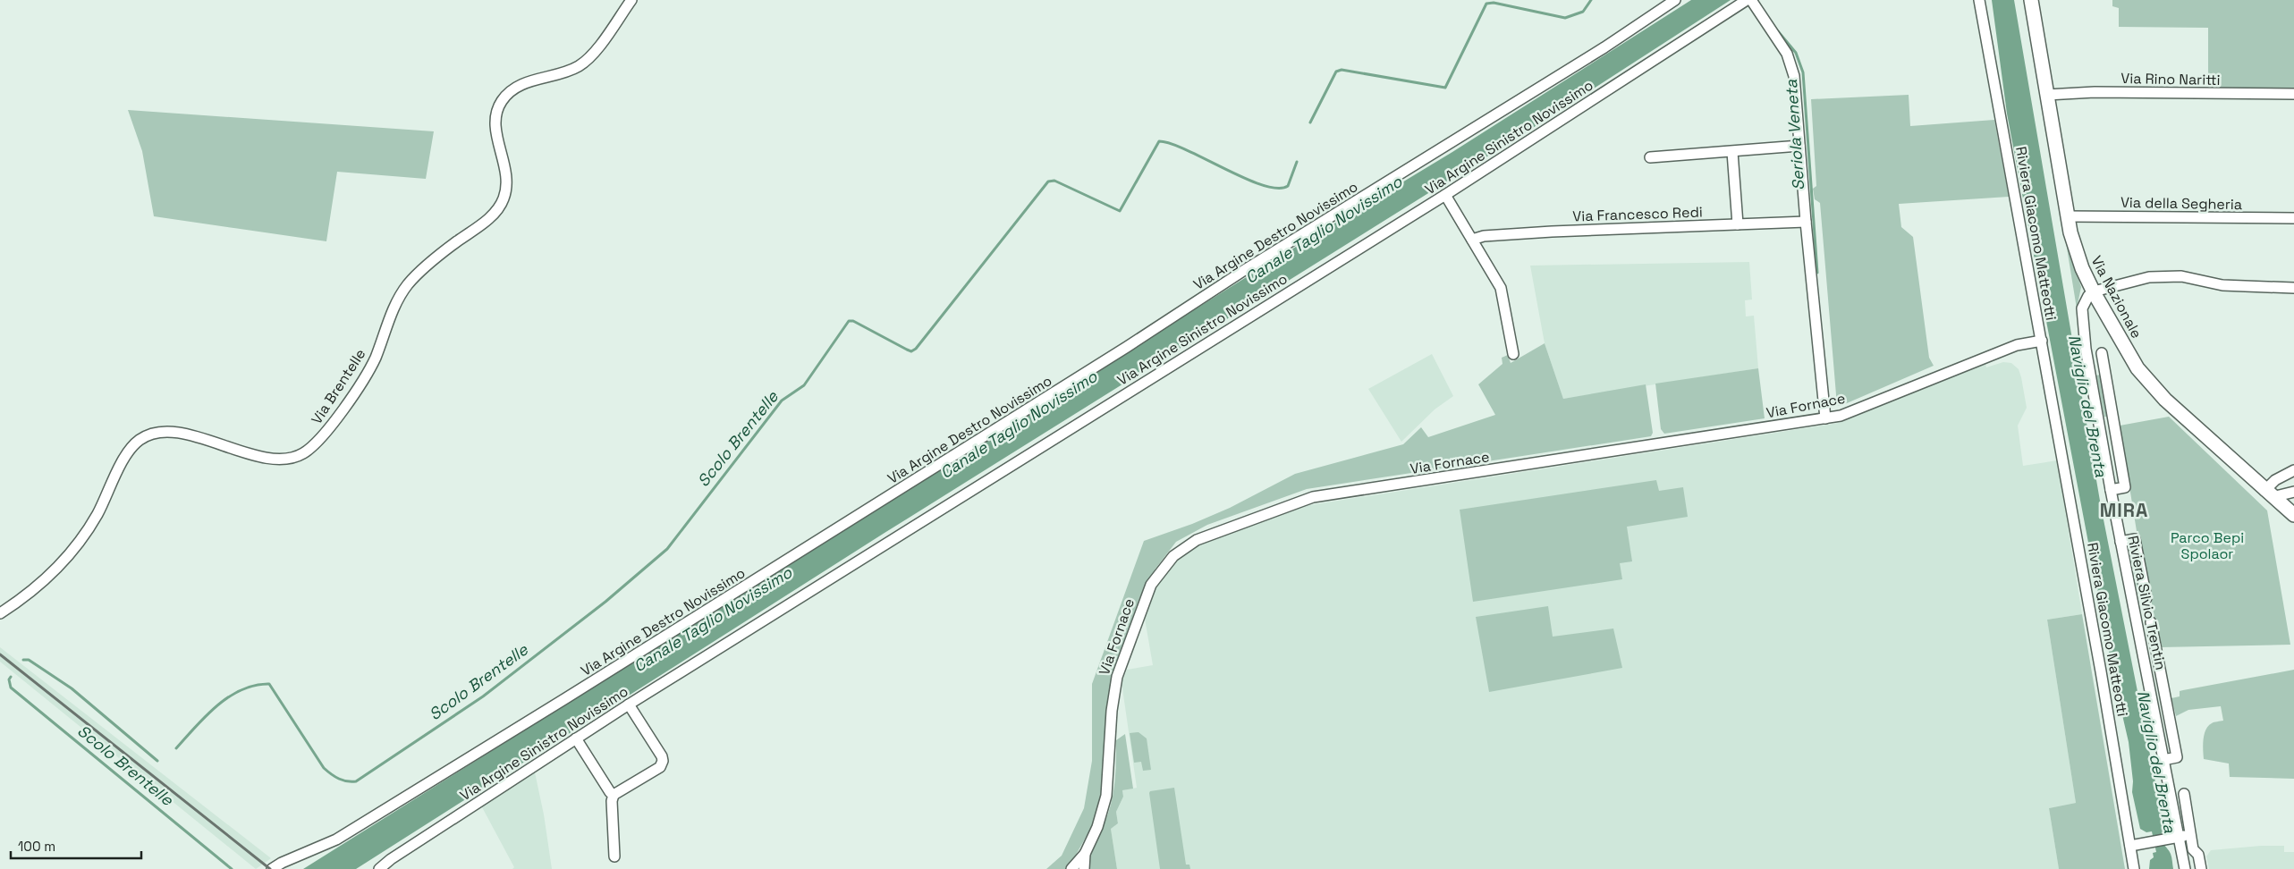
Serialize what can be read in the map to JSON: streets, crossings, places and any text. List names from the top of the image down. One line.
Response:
{"streets":{"main road":["Via Nazionale"],"street":["Via Rino Naritti","Via Argine Sinistro Novissimo","Via della Segheria","Via Francesco Redi","Riviera Giacomo Matteotti","Via Argine Destro Novissimo","Via Brentelle","Via Fornace","Riviera Silvio Trentin"]},"crossings":[["Via Rino Naritti","Via Nazionale"],["Via della Segheria","Via Nazionale"],["Riviera Giacomo Matteotti","Via Fornace"],["Via Nazionale","Riviera Silvio Trentin"]],"districts":["MIRA"],"water":["Seriola Veneta","Canale Taglio Novissimo","Naviglio del Brenta","Scolo Brentelle"],"parks":["Parco Bepi Spolaor"],"scale_bar":"100 m"}
